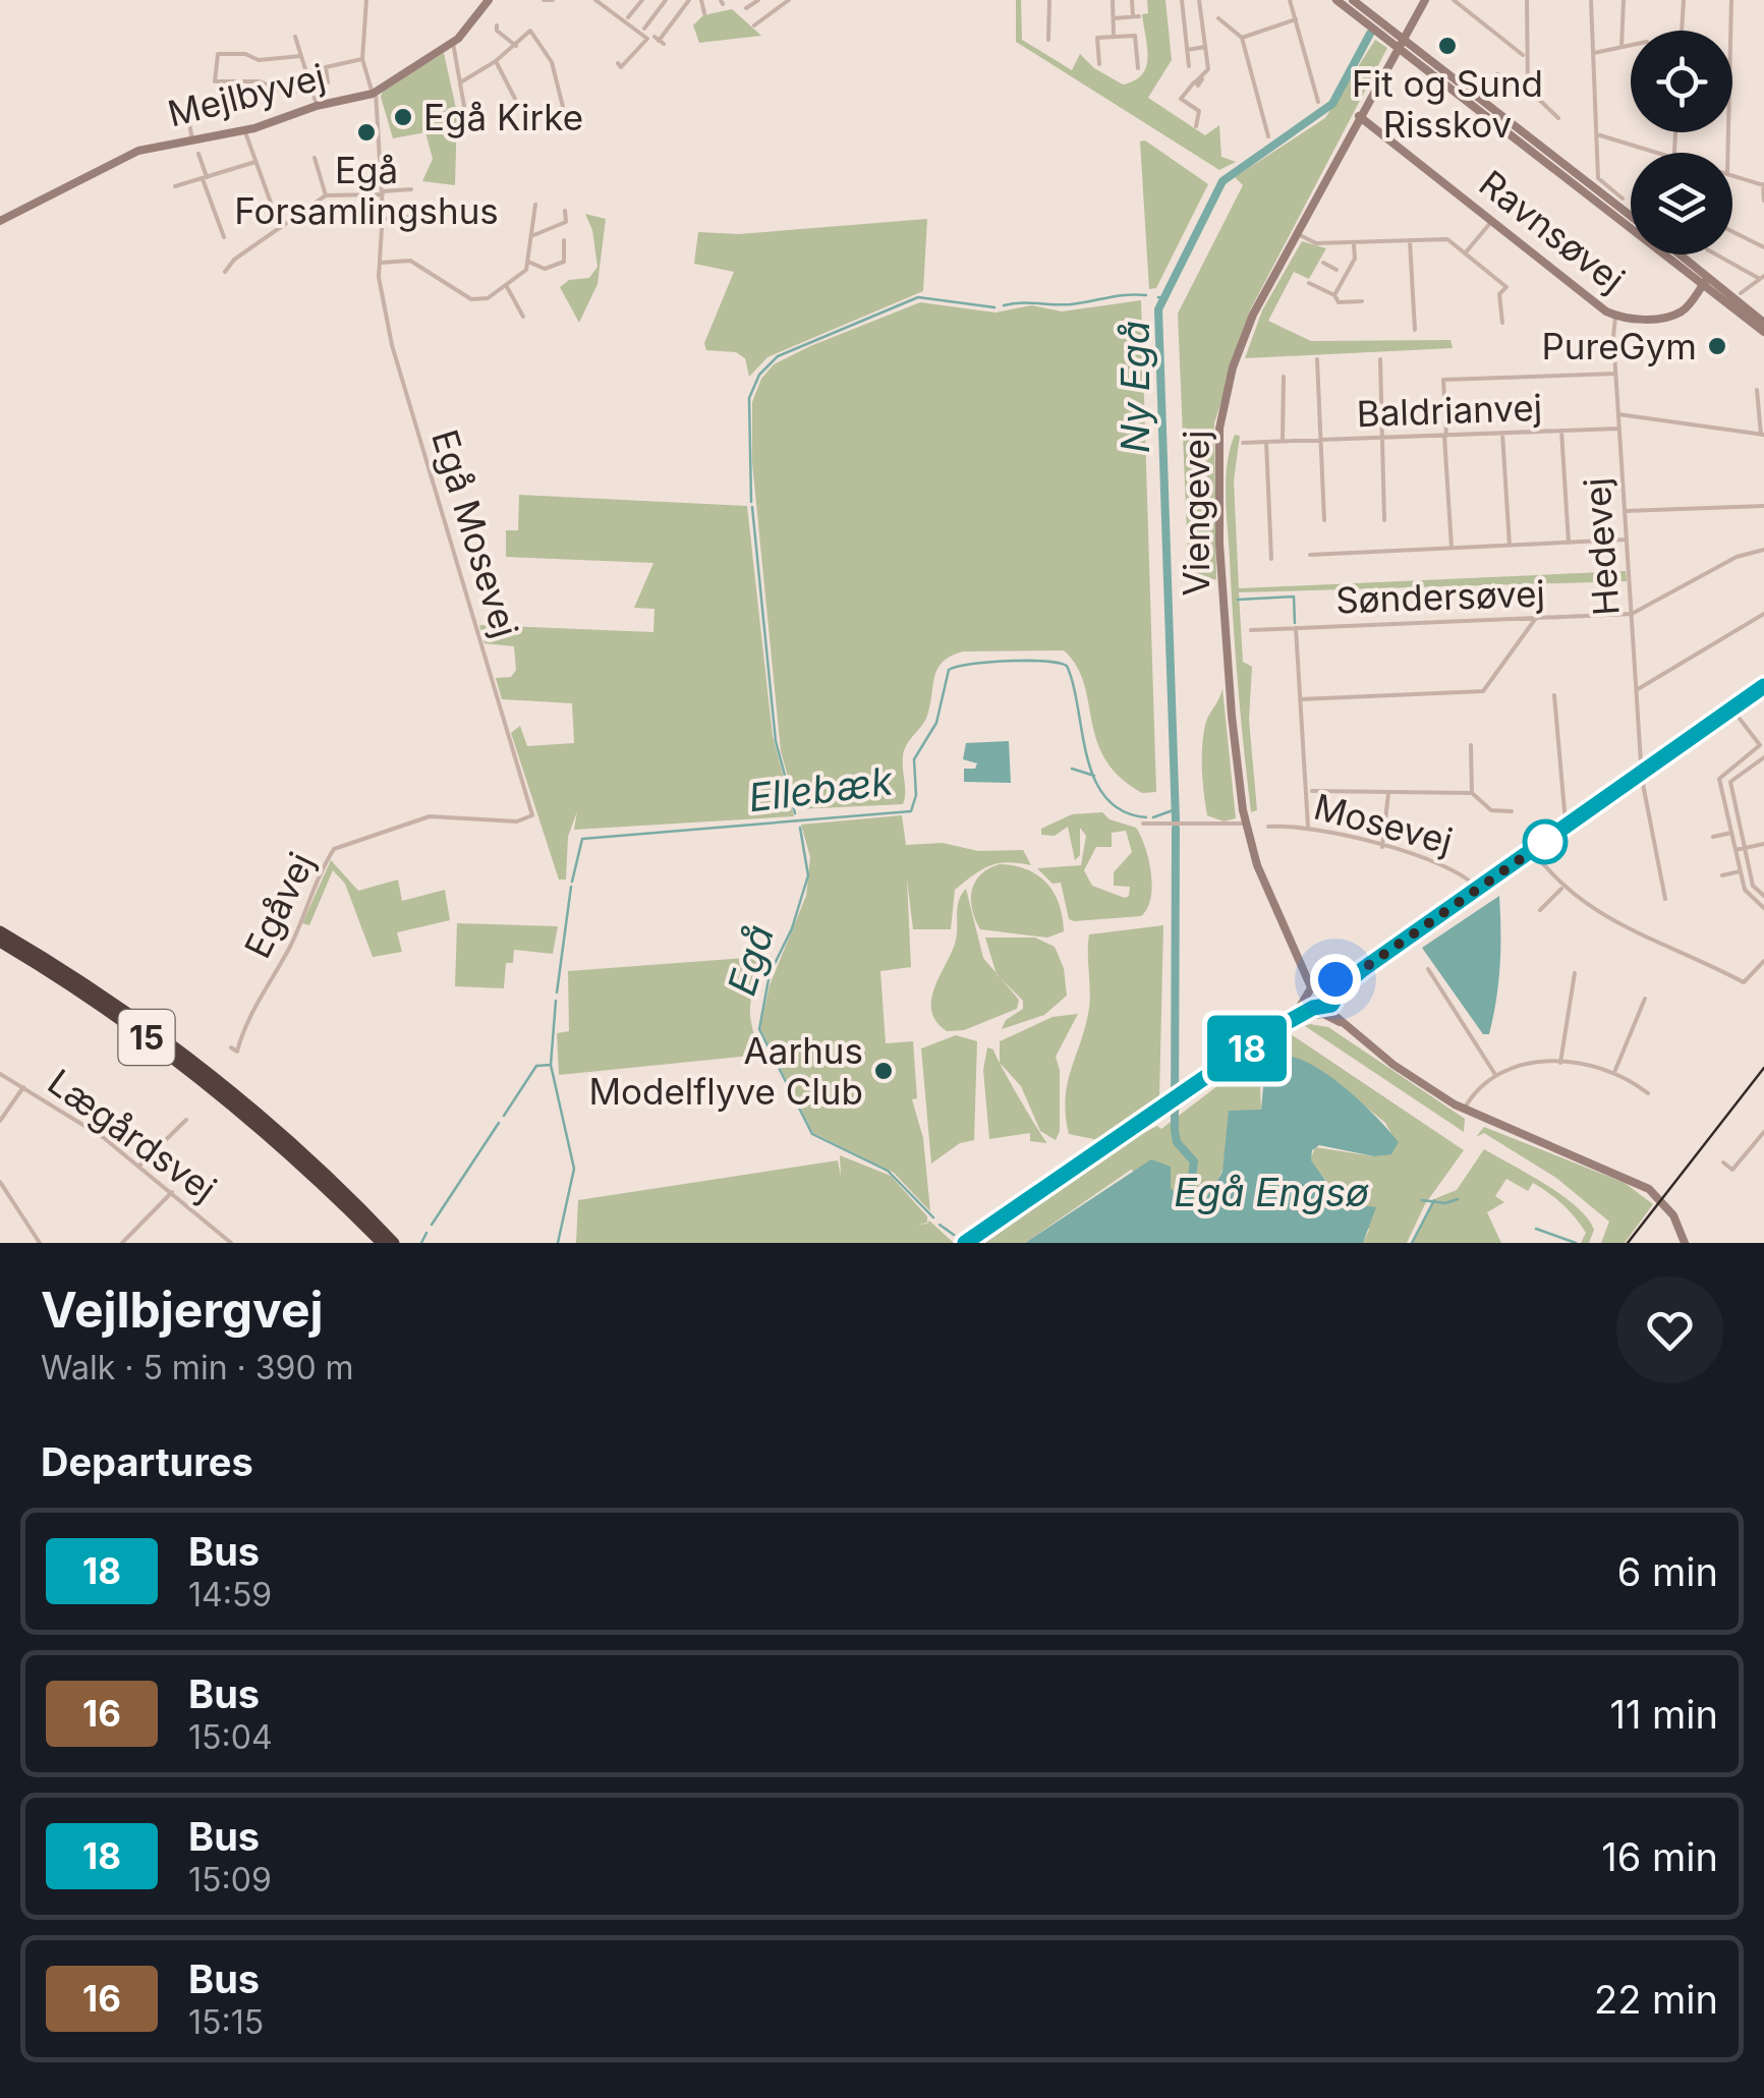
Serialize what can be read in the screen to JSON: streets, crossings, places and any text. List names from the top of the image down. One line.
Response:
{"streets":{"highway":["15"],"street":["Mejlbyvej","Ravnsøvej","Baldrianvej","Viengevej","Egå Mosevej","Hedevej","Søndersøvej","Mosevej","Egåvej","Lægårdsvej"]},"crossings":[["Mejlbyvej","Egå Mosevej"],["Ravnsøvej","Viengevej"],["Ravnsøvej","Hedevej"],["Baldrianvej","Hedevej"],["Egå Mosevej","Egåvej"],["Hedevej","Søndersøvej"]],"water":["Ny Egå","Ellebæk","Egå","Egå Engsø"],"places":["Fit og Sund Risskov","Egå Kirke","Egå Forsamlingshus","PureGym","Aarhus Modelflyve Club"],"lines":["bus line 18"],"page":{"on_map":"18","heading":[["Vejlbjergvej","Walk · 5 min · 390 m"],"Departures"],"list":[{"mark":"18","name":"Bus","note":"14:59","value":"6 min"},{"mark":"16","name":"Bus","note":"15:04","value":"11 min"},{"mark":"18","name":"Bus","note":"15:09","value":"16 min"},{"mark":"16","name":"Bus","note":"15:15","value":"22 min"}]}}
